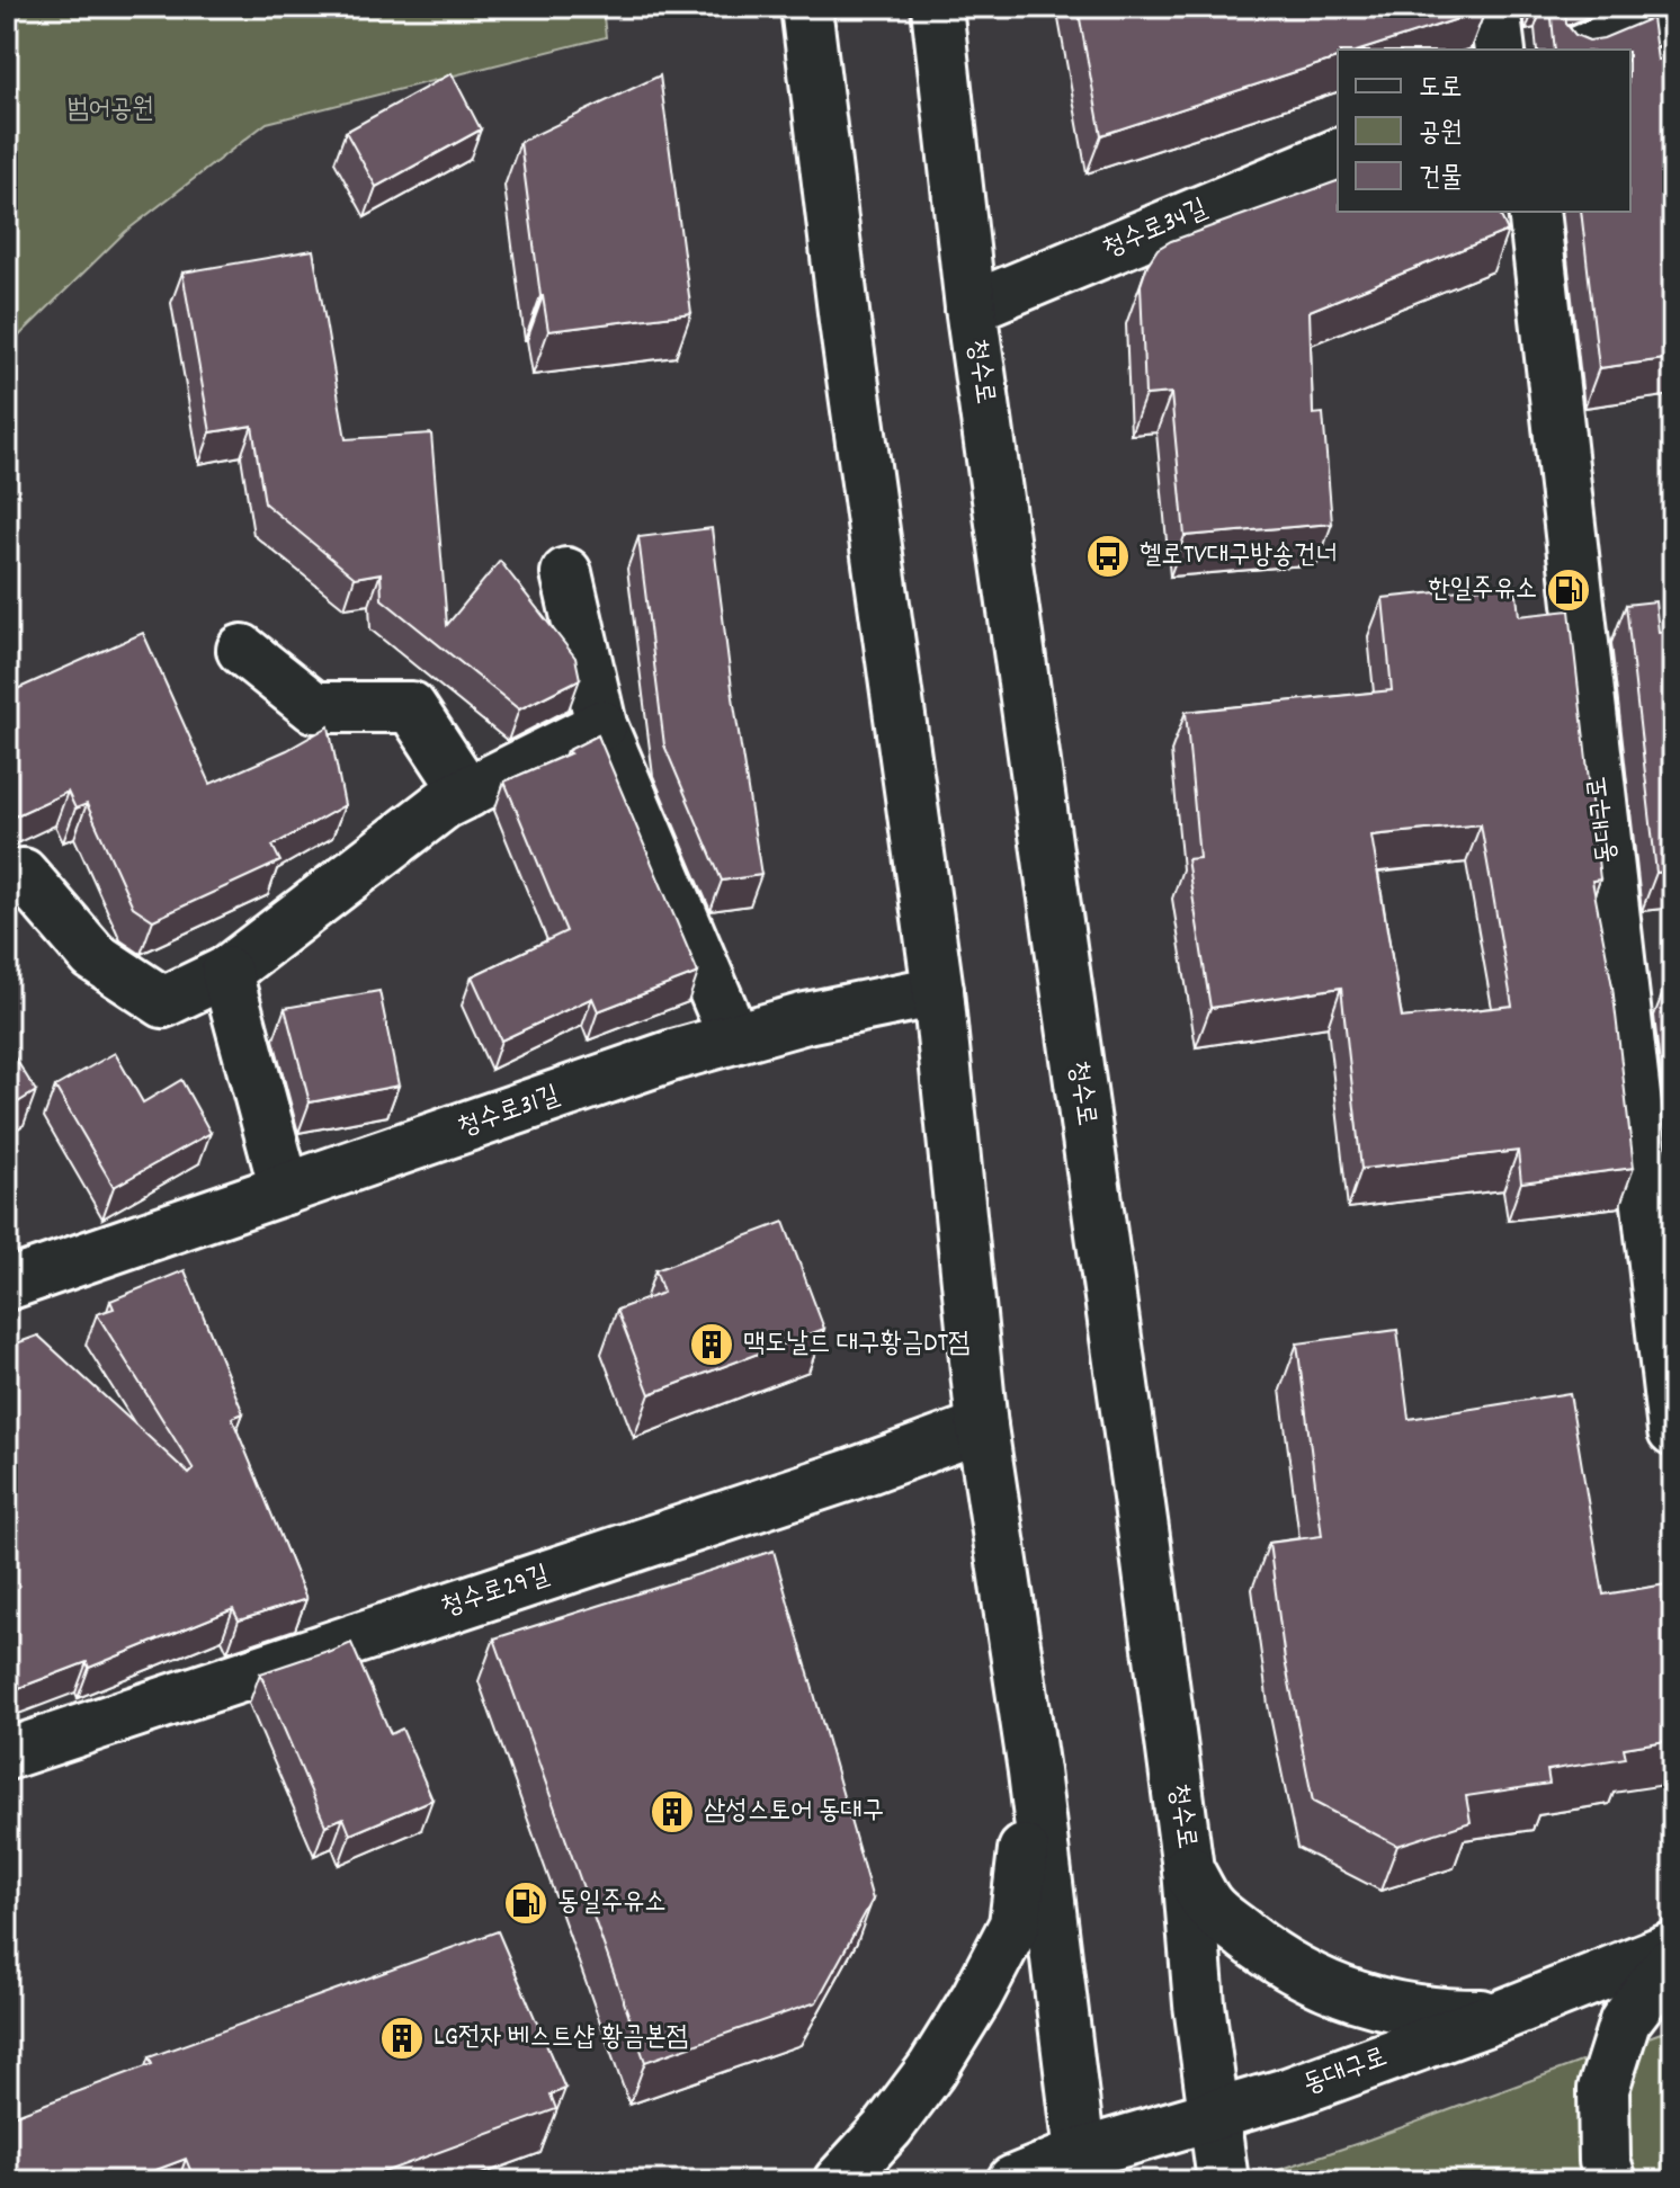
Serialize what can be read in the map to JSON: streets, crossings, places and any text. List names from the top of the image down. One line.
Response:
{"streets":{"main road":["청수로34길","청수로","동대구로","청수로31길","청수로29길"]},"crossings":[["청수로34길","청수로"],["청수로","동대구로"]],"parks":["범어공원"],"places":{"bus stop":["헬로TV대구방송건너"],"fuel station":["한일주유소","동일주유소"],"building":["맥도날드 대구황금DT점","삼성스토어 동대구","LG전자 베스트샵 황금본점"]},"legend":["도로","공원","건물"]}
